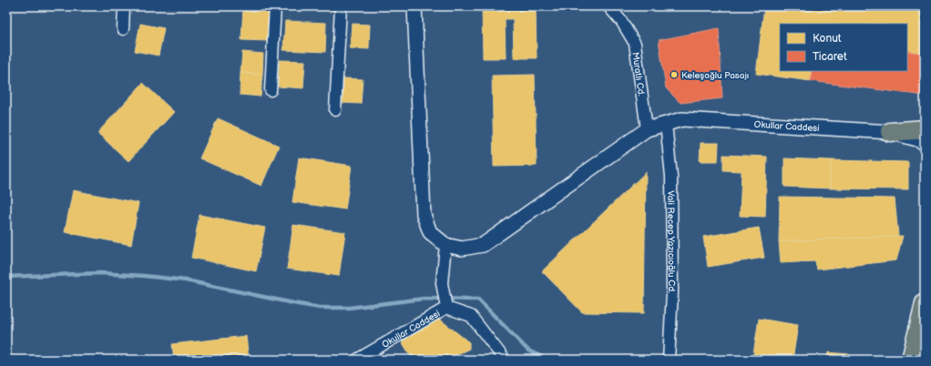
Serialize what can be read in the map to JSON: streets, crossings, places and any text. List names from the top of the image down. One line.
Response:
{"streets":{"street":["Muratlı Cd.","Okullar Caddesi","Vali Recep Yazıcıoğlu Cd."]},"crossings":[["Muratlı Cd.","Okullar Caddesi"],["Okullar Caddesi","Vali Recep Yazıcıoğlu Cd."]],"places":["Keleşoğlu Pasajı"],"legend":["Konut","Ticaret"]}
